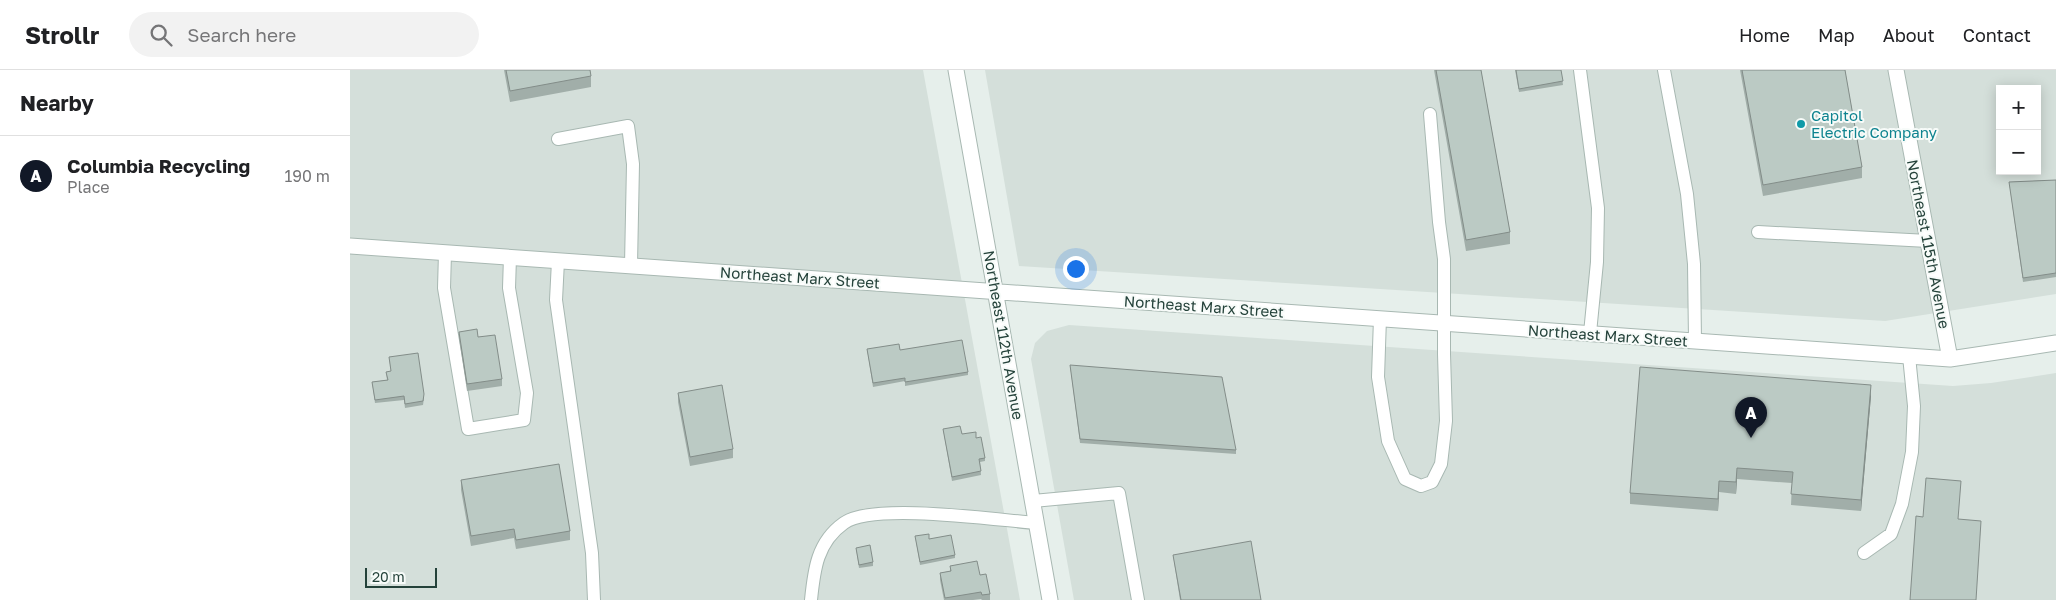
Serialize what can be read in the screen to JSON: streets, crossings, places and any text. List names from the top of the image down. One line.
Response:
{"streets":{"street":["Northeast 115th Avenue","Northeast Marx Street","Northeast 112th Avenue"]},"crossings":[["Northeast 115th Avenue","Northeast Marx Street"],["Northeast Marx Street","Northeast 112th Avenue"]],"places":["Capitol Electric Company"],"scale_bar":"20 m","page":{"header":"Strollr","search":"Search here","nav":["Home","Map","About","Contact"],"heading":"Nearby","map_buttons":["+","−"],"list":[{"mark":"A","name":"Columbia Recycling","note":"Place","value":"190 m"}],"pins":"A","scale":"20 m"}}
